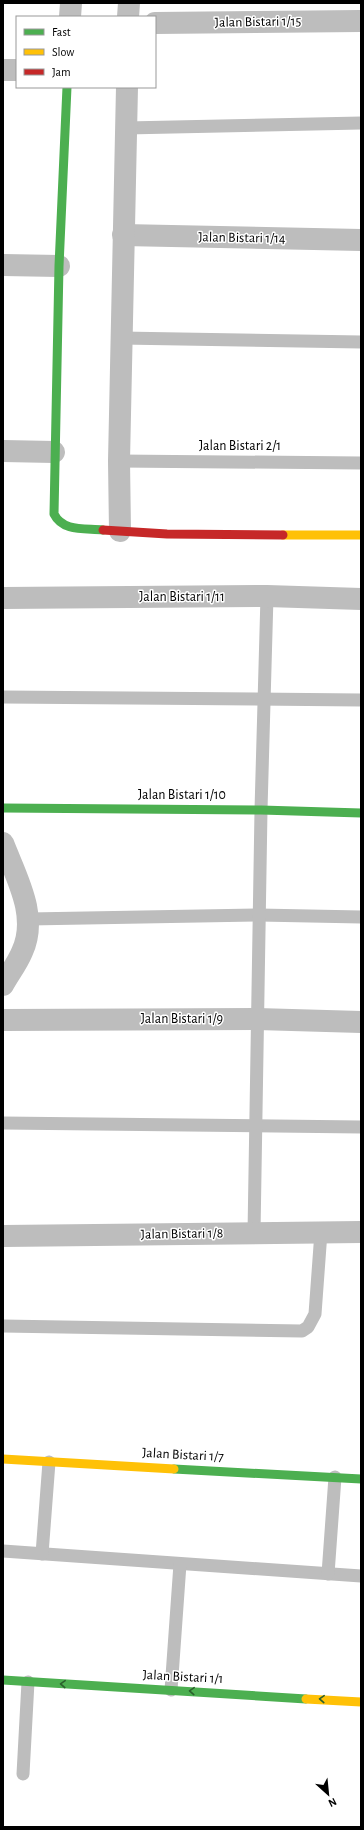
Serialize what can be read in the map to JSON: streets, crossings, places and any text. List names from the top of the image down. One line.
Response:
{"streets":{"street":["Jalan Bistari 1/15","Jalan Bistari 1/14","Jalan Bistari 1/11","Jalan Bistari 1/10","Jalan Bistari 1/9","Jalan Bistari 1/8","Jalan Bistari 1/7","Jalan Bistari 1/1"],"lane":["Jalan Bistari 2/1"]},"one_way":["Jalan Bistari 1/1"],"legend":["Fast","Slow","Jam"],"north":"bottom right"}
